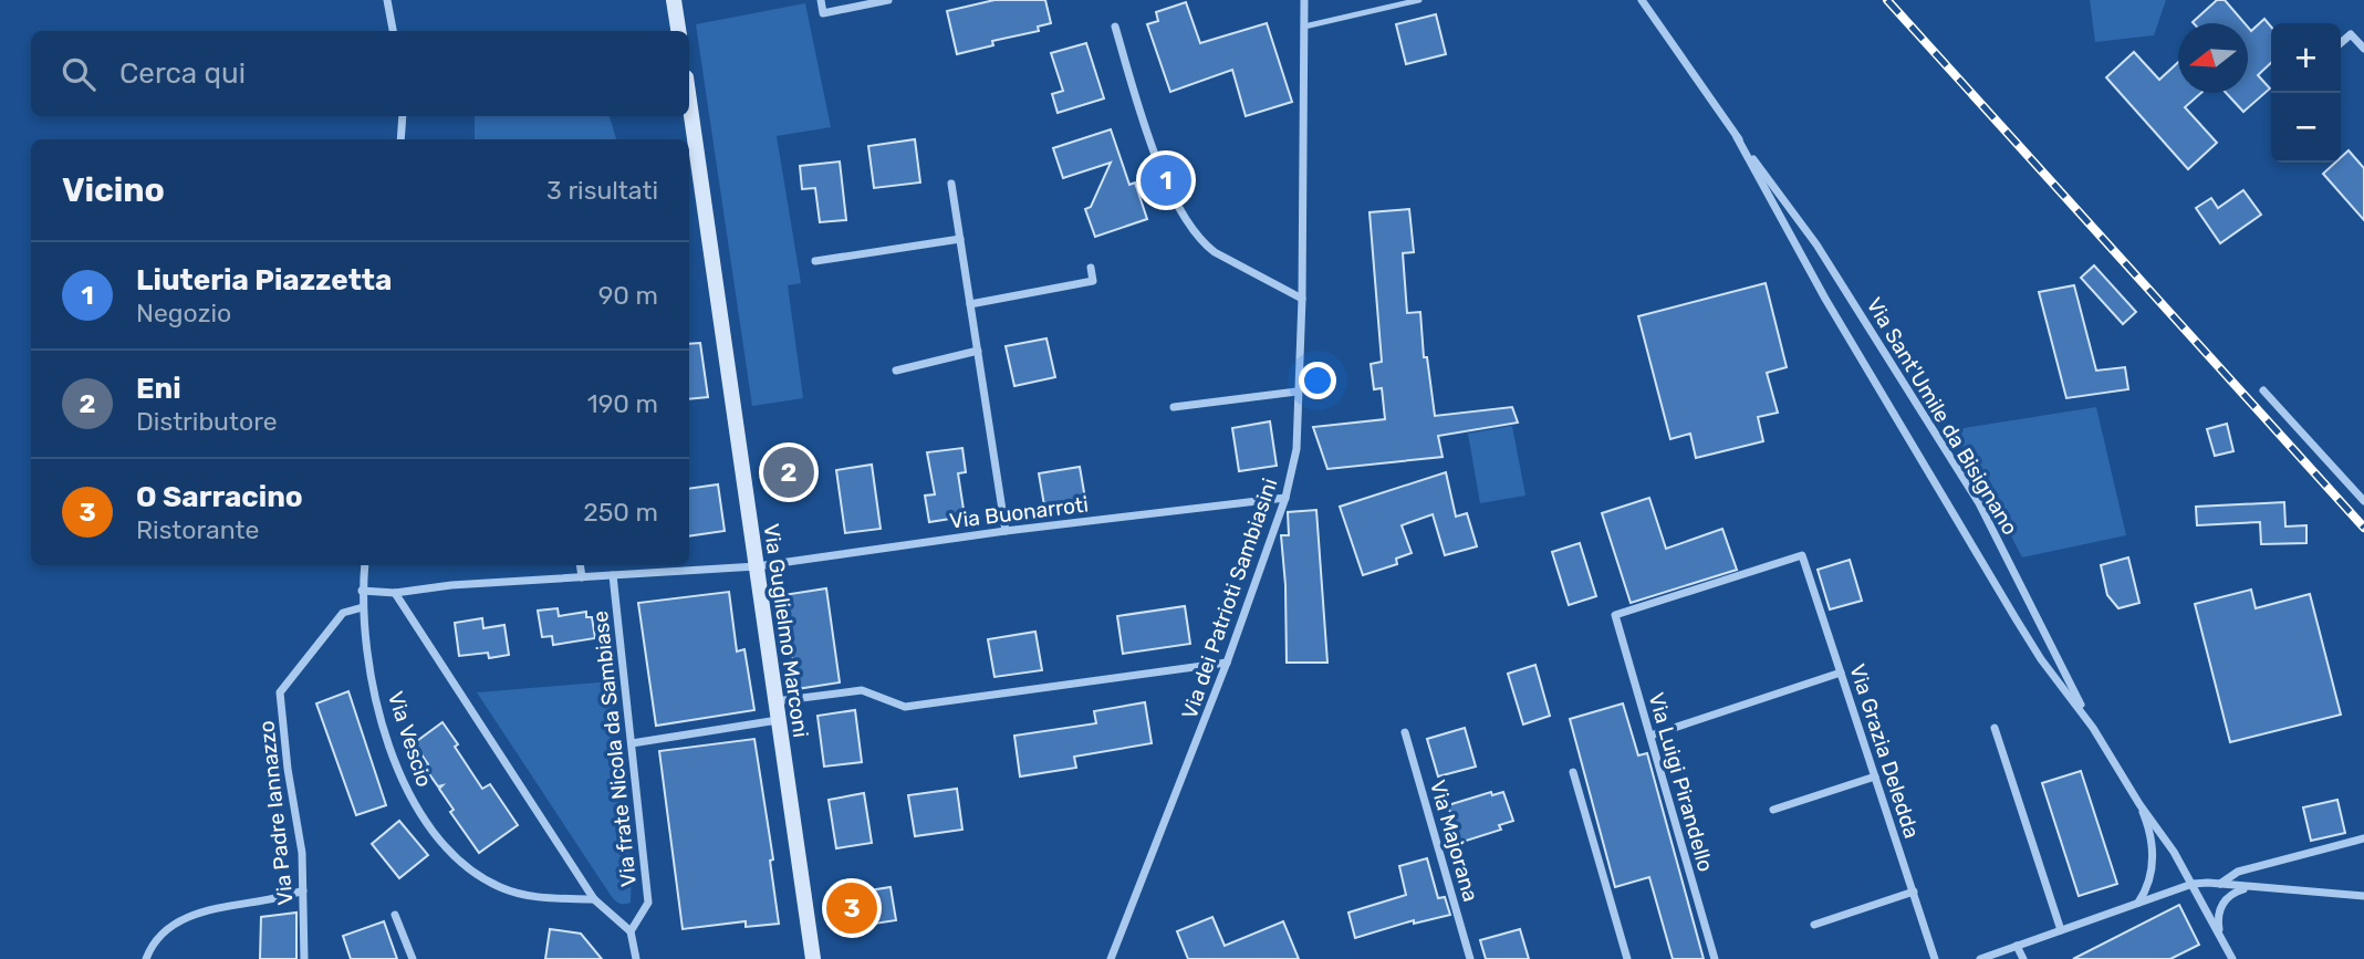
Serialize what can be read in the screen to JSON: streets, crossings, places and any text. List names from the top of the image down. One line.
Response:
{"streets":{"main road":["Via Guglielmo Marconi"],"street":["Via Sant'Umile da Bisignano","Via Buonarroti","Via dei Patrioti Sambiasini","Via Vescio","Via frate Nicola da Sambiase","Via Grazia Deledda","Via Luigi Pirandello","Via Padre Iannazzo","Via Majorana"]},"crossings":[["Via Buonarroti","Via dei Patrioti Sambiasini"],["Via Buonarroti","Via Guglielmo Marconi"],["Via Buonarroti","Via Vescio"],["Via Buonarroti","Via frate Nicola da Sambiase"],["Via Vescio","Via Padre Iannazzo"],["Via Grazia Deledda","Via Luigi Pirandello"]],"north":"left","page":{"map_buttons":["+","−"],"search":"Cerca qui","heading":["Vicino","3 risultati"],"pins":["1","2","3"],"list":[{"mark":"1","name":"Liuteria Piazzetta","note":"Negozio","value":"90 m"},{"mark":"2","name":"Eni","note":"Distributore","value":"190 m"},{"mark":"3","name":"O Sarracino","note":"Ristorante","value":"250 m"}]}}
